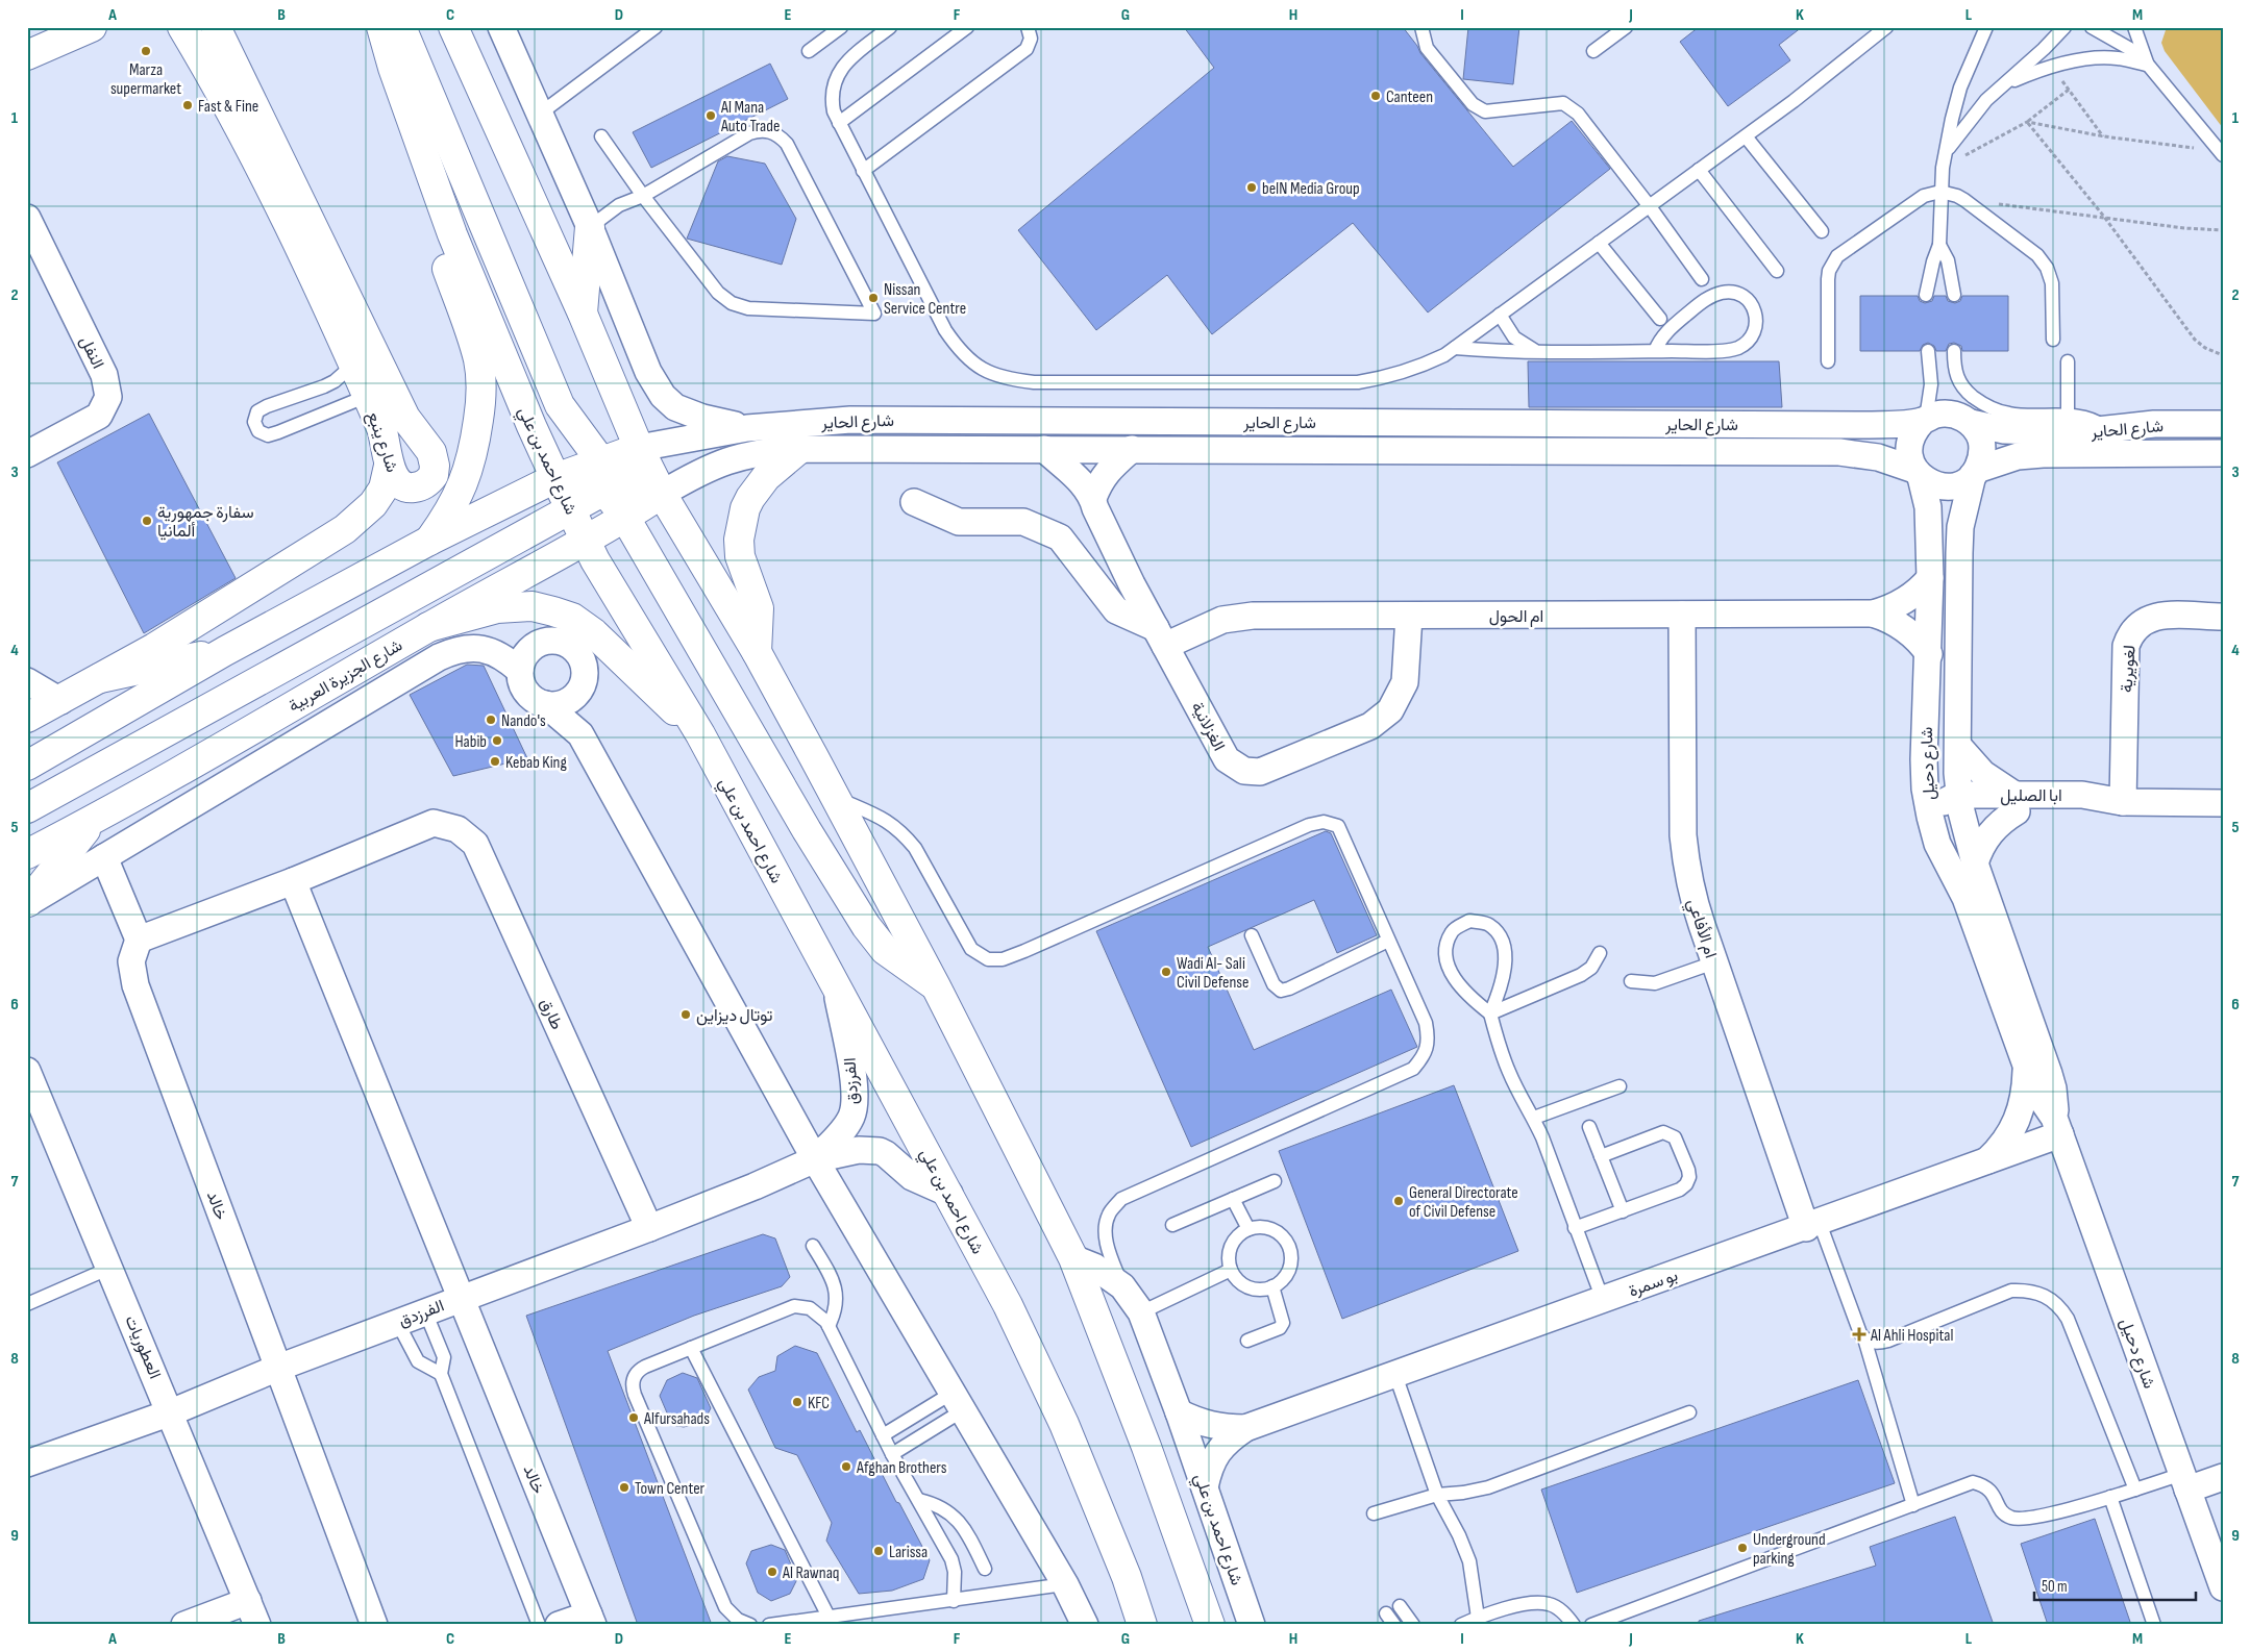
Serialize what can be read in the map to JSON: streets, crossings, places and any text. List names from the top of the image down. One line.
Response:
{"streets":{"main road":["شارع ينبع","شارع احمد بن علي","شارع الجزيرة العربية"],"street":["النفل","شارع الحاير","ام الحول","لغويرية","الغزلانية","شارع دحيل","ابا الصليل","ام الأفاعي","طارق","الفرزدق","خالد","بو سمرة","العطوريات"]},"crossings":[["شارع الحاير","شارع الجزيرة العربية"],["شارع الحاير","الغزلانية"],["شارع الحاير","شارع دحيل"],["شارع احمد بن علي","شارع الجزيرة العربية"],["شارع احمد بن علي","الفرزدق"],["شارع احمد بن علي","بو سمرة"],["ام الحول","الغزلانية"],["ام الحول","شارع دحيل"],["ام الحول","ام الأفاعي"],["لغويرية","ابا الصليل"],["شارع دحيل","ابا الصليل"],["شارع دحيل","بو سمرة"],["ام الأفاعي","بو سمرة"],["طارق","الفرزدق"],["طارق","خالد"],["الفرزدق","خالد"],["الفرزدق","العطوريات"]],"places":{"other":["Marza supermarket","Canteen","Fast & Fine","Al Mana Auto Trade","beIN Media Group","Nissan Service Centre","سفارة جمهورية ألمانيا","Nando's","Habib","Kebab King","Wadi Al- Sali Civil Defense","توتال ديزاين","General Directorate of Civil Defense","KFC","Alfursahads","Afghan Brothers","Town Center","Underground parking","Larissa","Al Rawnaq"],"health":["Al Ahli Hospital"]},"scale_bar":"50 m","grid":{"columns":["A","B","C","D","E","F","G","H","I","J","K","L","M"],"rows":["1","2","3","4","5","6","7","8","9"]}}
